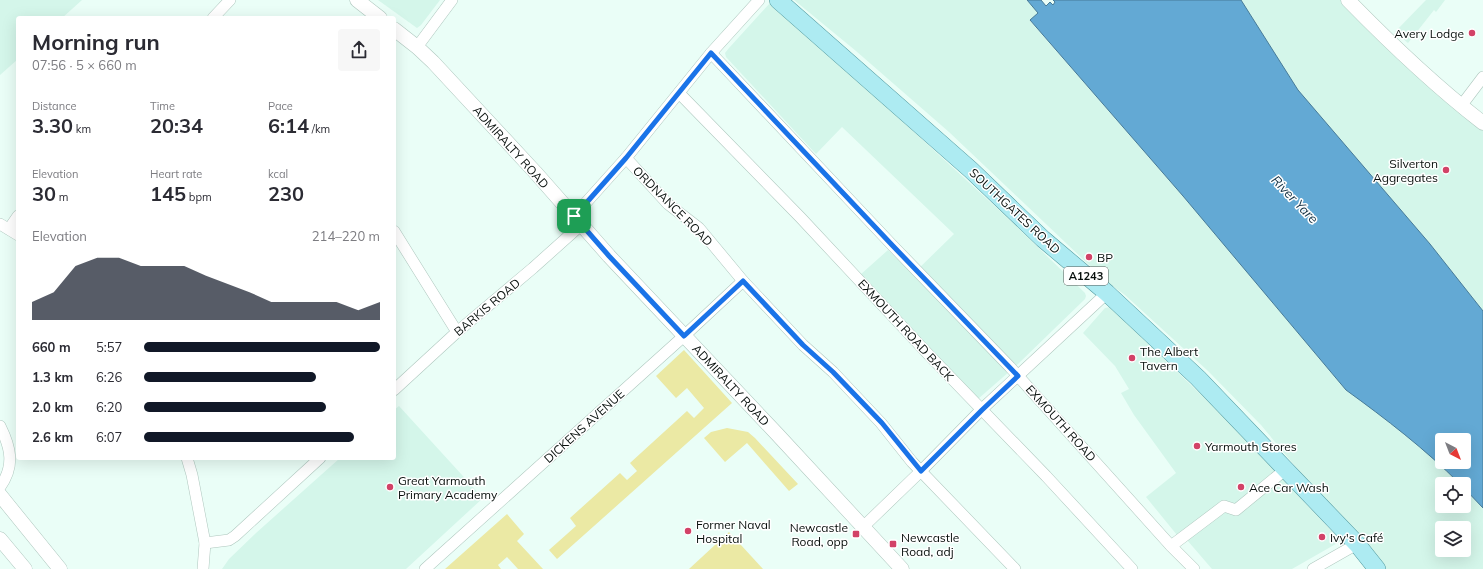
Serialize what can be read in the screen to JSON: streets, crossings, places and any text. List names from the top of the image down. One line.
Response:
{"streets":{"main road":["SOUTHGATES ROAD","A1243"],"street":["ADMIRALTY ROAD","ORDNANCE ROAD","BARKIS ROAD","EXMOUTH ROAD BACK","EXMOUTH ROAD","DICKENS AVENUE"]},"crossings":[["ADMIRALTY ROAD","BARKIS ROAD"],["ADMIRALTY ROAD","DICKENS AVENUE"],["ORDNANCE ROAD","BARKIS ROAD"],["ORDNANCE ROAD","DICKENS AVENUE"],["BARKIS ROAD","EXMOUTH ROAD BACK"],["BARKIS ROAD","EXMOUTH ROAD"]],"water":["River Yare"],"places":{"other":["Avery Lodge","Silverton Aggregates","BP","The Albert Tavern","Yarmouth Stores","Great Yarmouth Primary Academy","Ace Car Wash","Former Naval Hospital","Ivy's Café"],"transit":["Newcastle Road, opp","Newcastle Road, adj"]},"north":"bottom right","page":{"heading":["Morning run","07:56 · 5 × 660 m"],"stats":[["Distance","3.30 km"],["Time","20:34"],["Pace","6:14 /km"],["Elevation","30 m"],["Heart rate","145 bpm"],["kcal","230"]],"chart":["Elevation","214–220 m"],"list":[{"name":"660 m","note":"5:57"},{"name":"1.3 km","note":"6:26"},{"name":"2.0 km","note":"6:20"},{"name":"2.6 km","note":"6:07"}]}}
